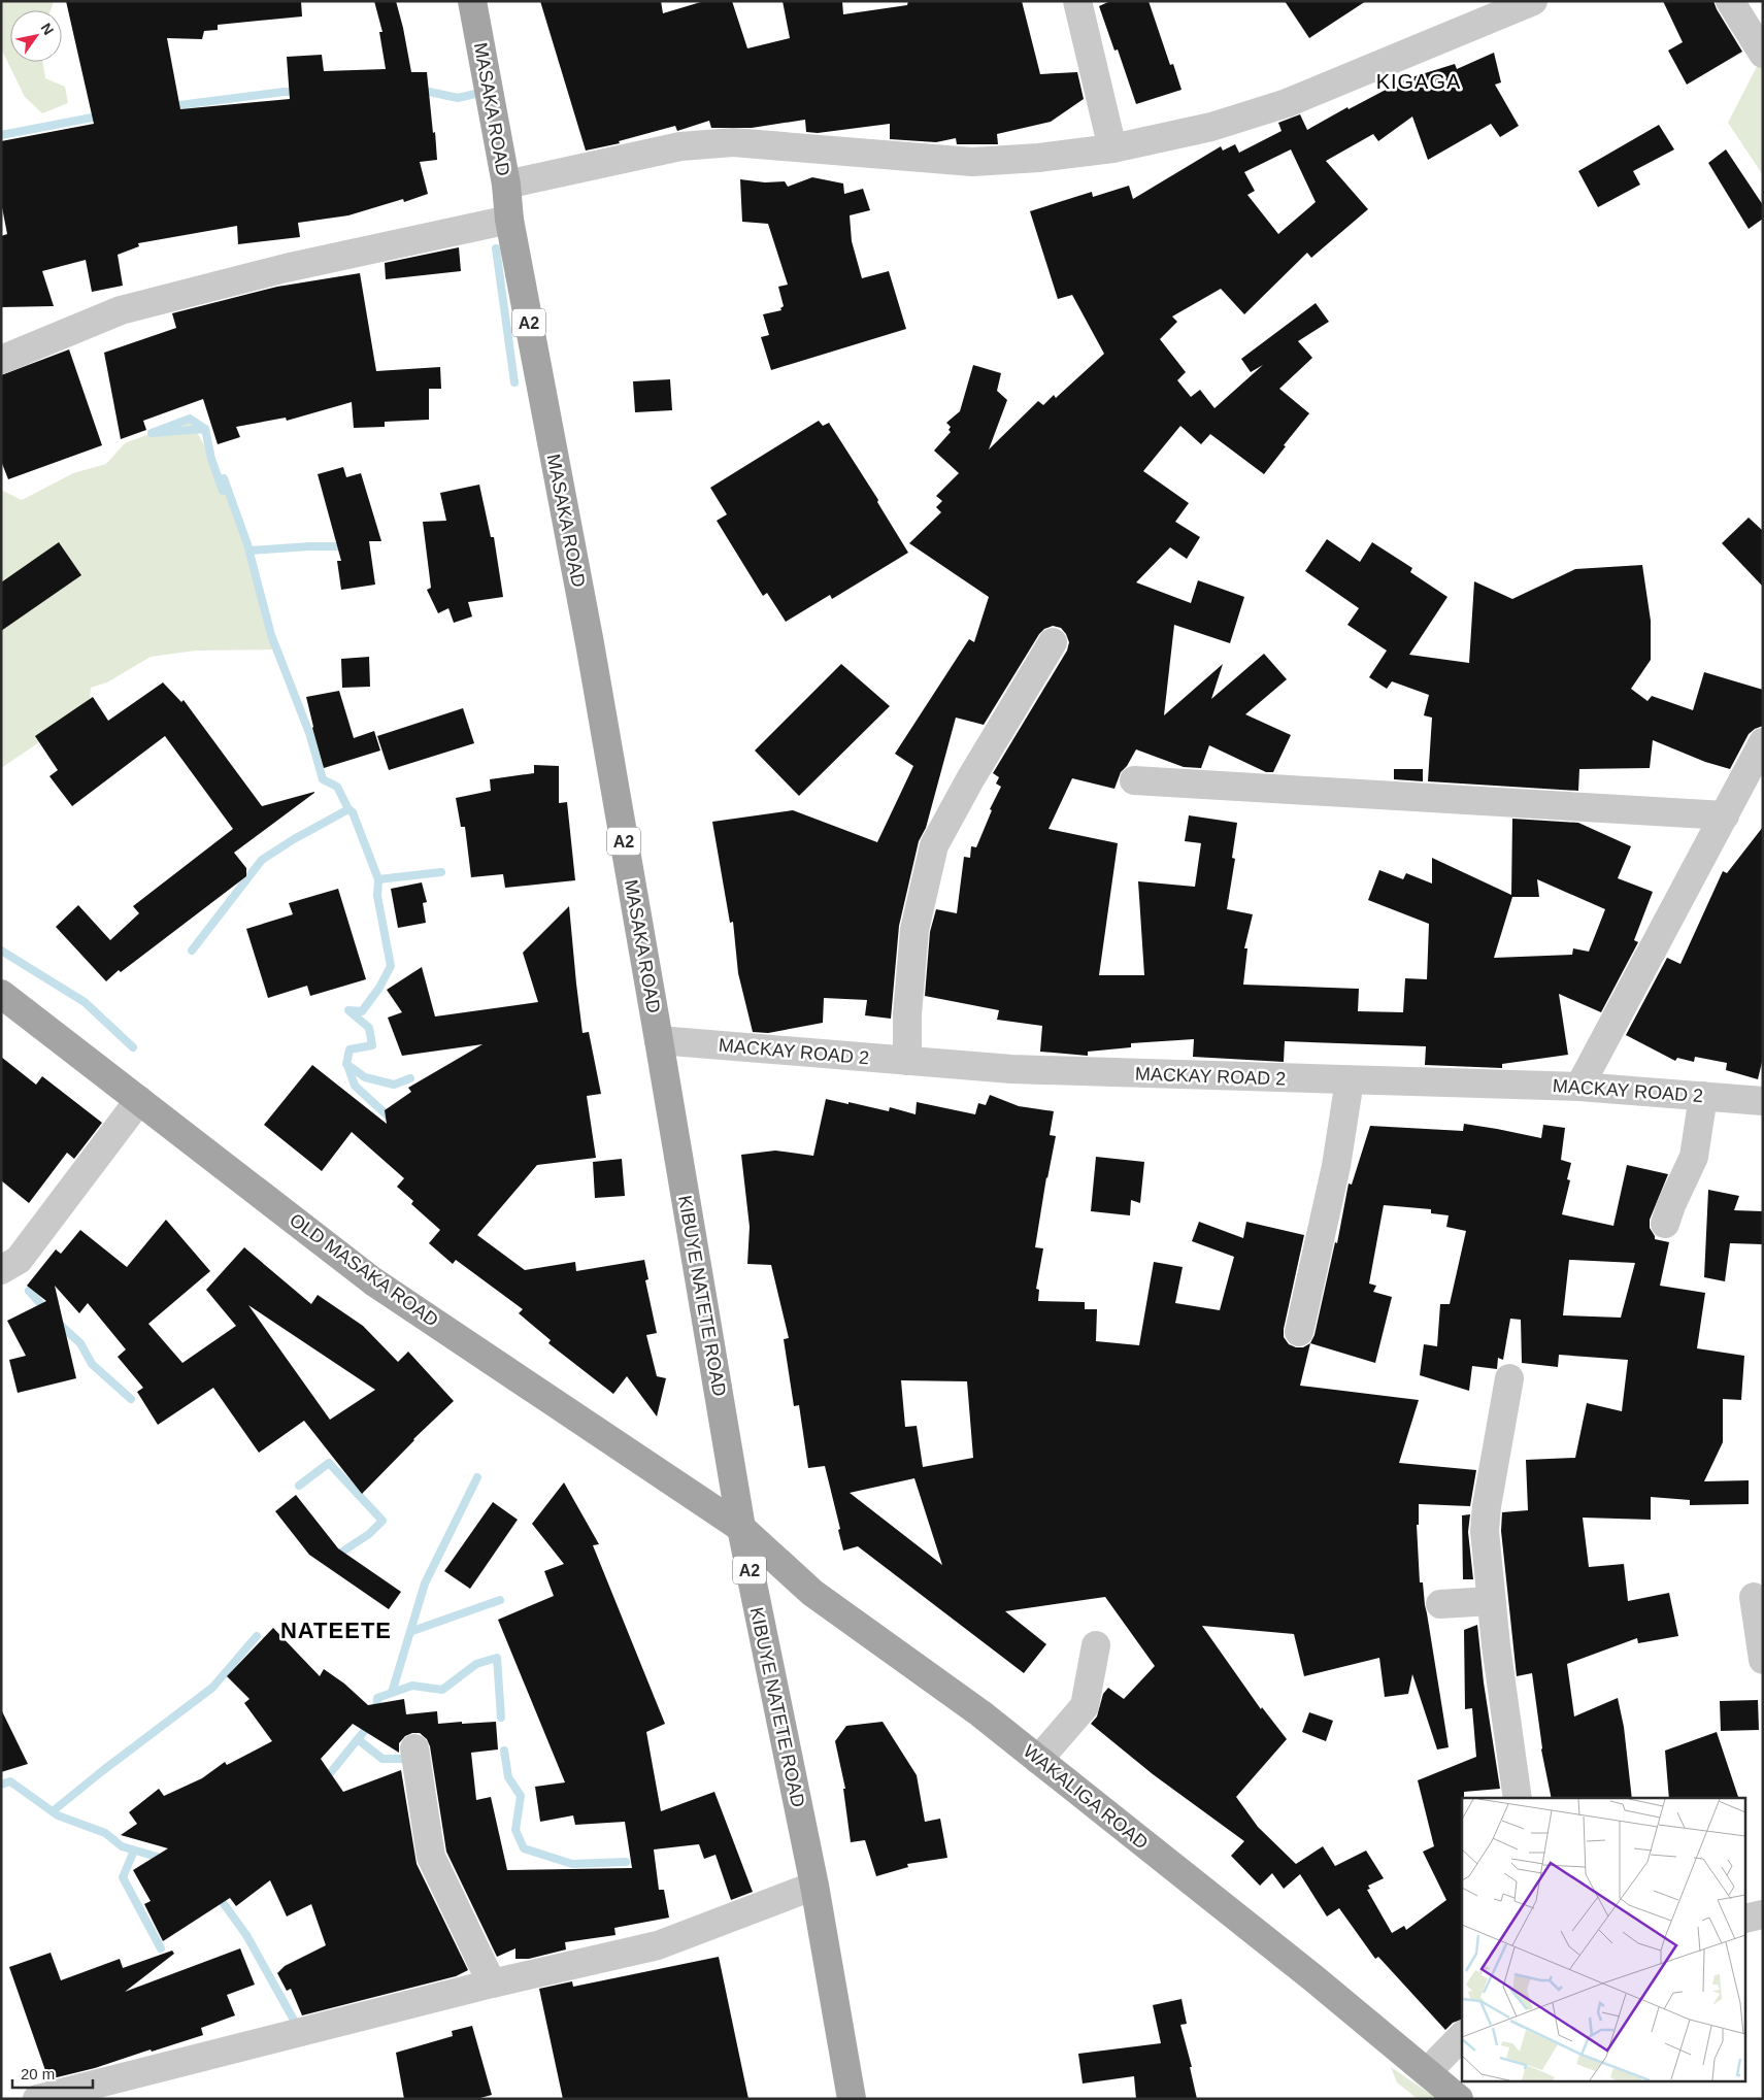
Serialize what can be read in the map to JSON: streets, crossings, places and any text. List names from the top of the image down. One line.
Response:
{"streets":{"main road":["MASAKA ROAD","A2","OLD MASAKA ROAD","KIBUYE NATETE ROAD","WAKALIGA ROAD"],"street":["MACKAY ROAD 2"]},"crossings":[["MASAKA ROAD","MACKAY ROAD 2"],["MASAKA ROAD","KIBUYE NATETE ROAD"],["MACKAY ROAD 2","KIBUYE NATETE ROAD"],["OLD MASAKA ROAD","KIBUYE NATETE ROAD"],["OLD MASAKA ROAD","WAKALIGA ROAD"],["KIBUYE NATETE ROAD","WAKALIGA ROAD"]],"districts":["KIGAGA","NATEETE"],"scale_bar":"20 m","north":"top right"}
